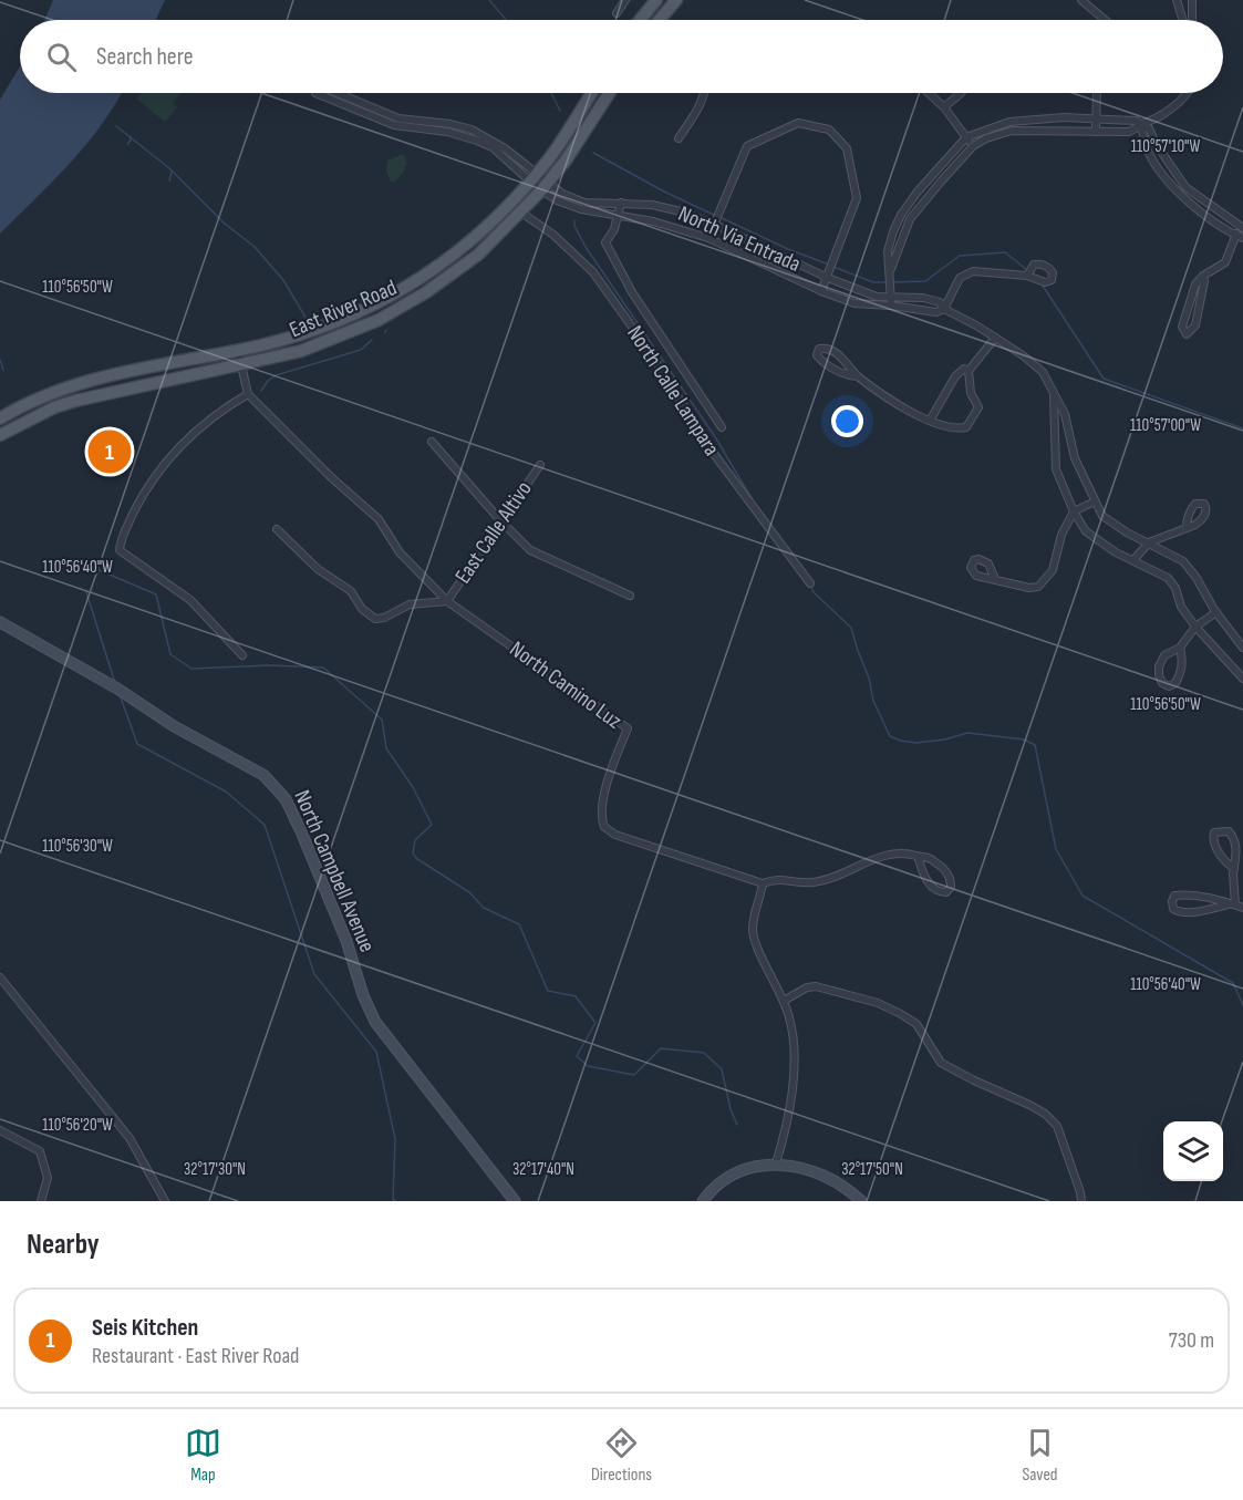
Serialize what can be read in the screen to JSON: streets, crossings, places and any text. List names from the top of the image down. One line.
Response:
{"streets":{"main road":["East River Road","North Campbell Avenue"],"street":["North Via Entrada","North Calle Lampara","East Calle Altivo","North Camino Luz"]},"crossings":[["North Via Entrada","East River Road"],["North Via Entrada","North Calle Lampara"],["East River Road","North Calle Lampara"],["East River Road","North Camino Luz"],["East Calle Altivo","North Camino Luz"]],"page":{"search":"Search here","pins":"1","heading":"Nearby","list":[{"mark":"1","name":"Seis Kitchen","note":"Restaurant · East River Road","value":"730 m"}],"nav":["Map","Directions","Saved"]},"coordinates":["110°57'10\"W","110°56'50\"W","110°57'00\"W","110°56'40\"W","110°56'30\"W","110°56'20\"W","32°17'30\"N","32°17'40\"N","32°17'50\"N"]}
